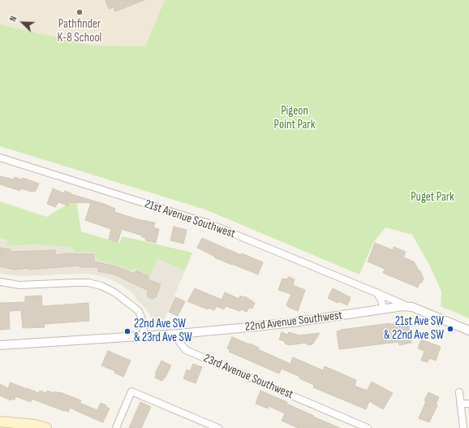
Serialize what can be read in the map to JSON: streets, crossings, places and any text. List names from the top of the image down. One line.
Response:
{"streets":{"street":["21st Avenue Southwest","22nd Avenue Southwest","23rd Avenue Southwest"]},"crossings":[["21st Avenue Southwest","22nd Avenue Southwest"],["22nd Avenue Southwest","23rd Avenue Southwest"]],"parks":["Pigeon Point Park","Puget Park"],"places":["Pathfinder K-8 School","21st Ave SW & 22nd Ave SW","22nd Ave SW & 23rd Ave SW"],"north":"top left"}
